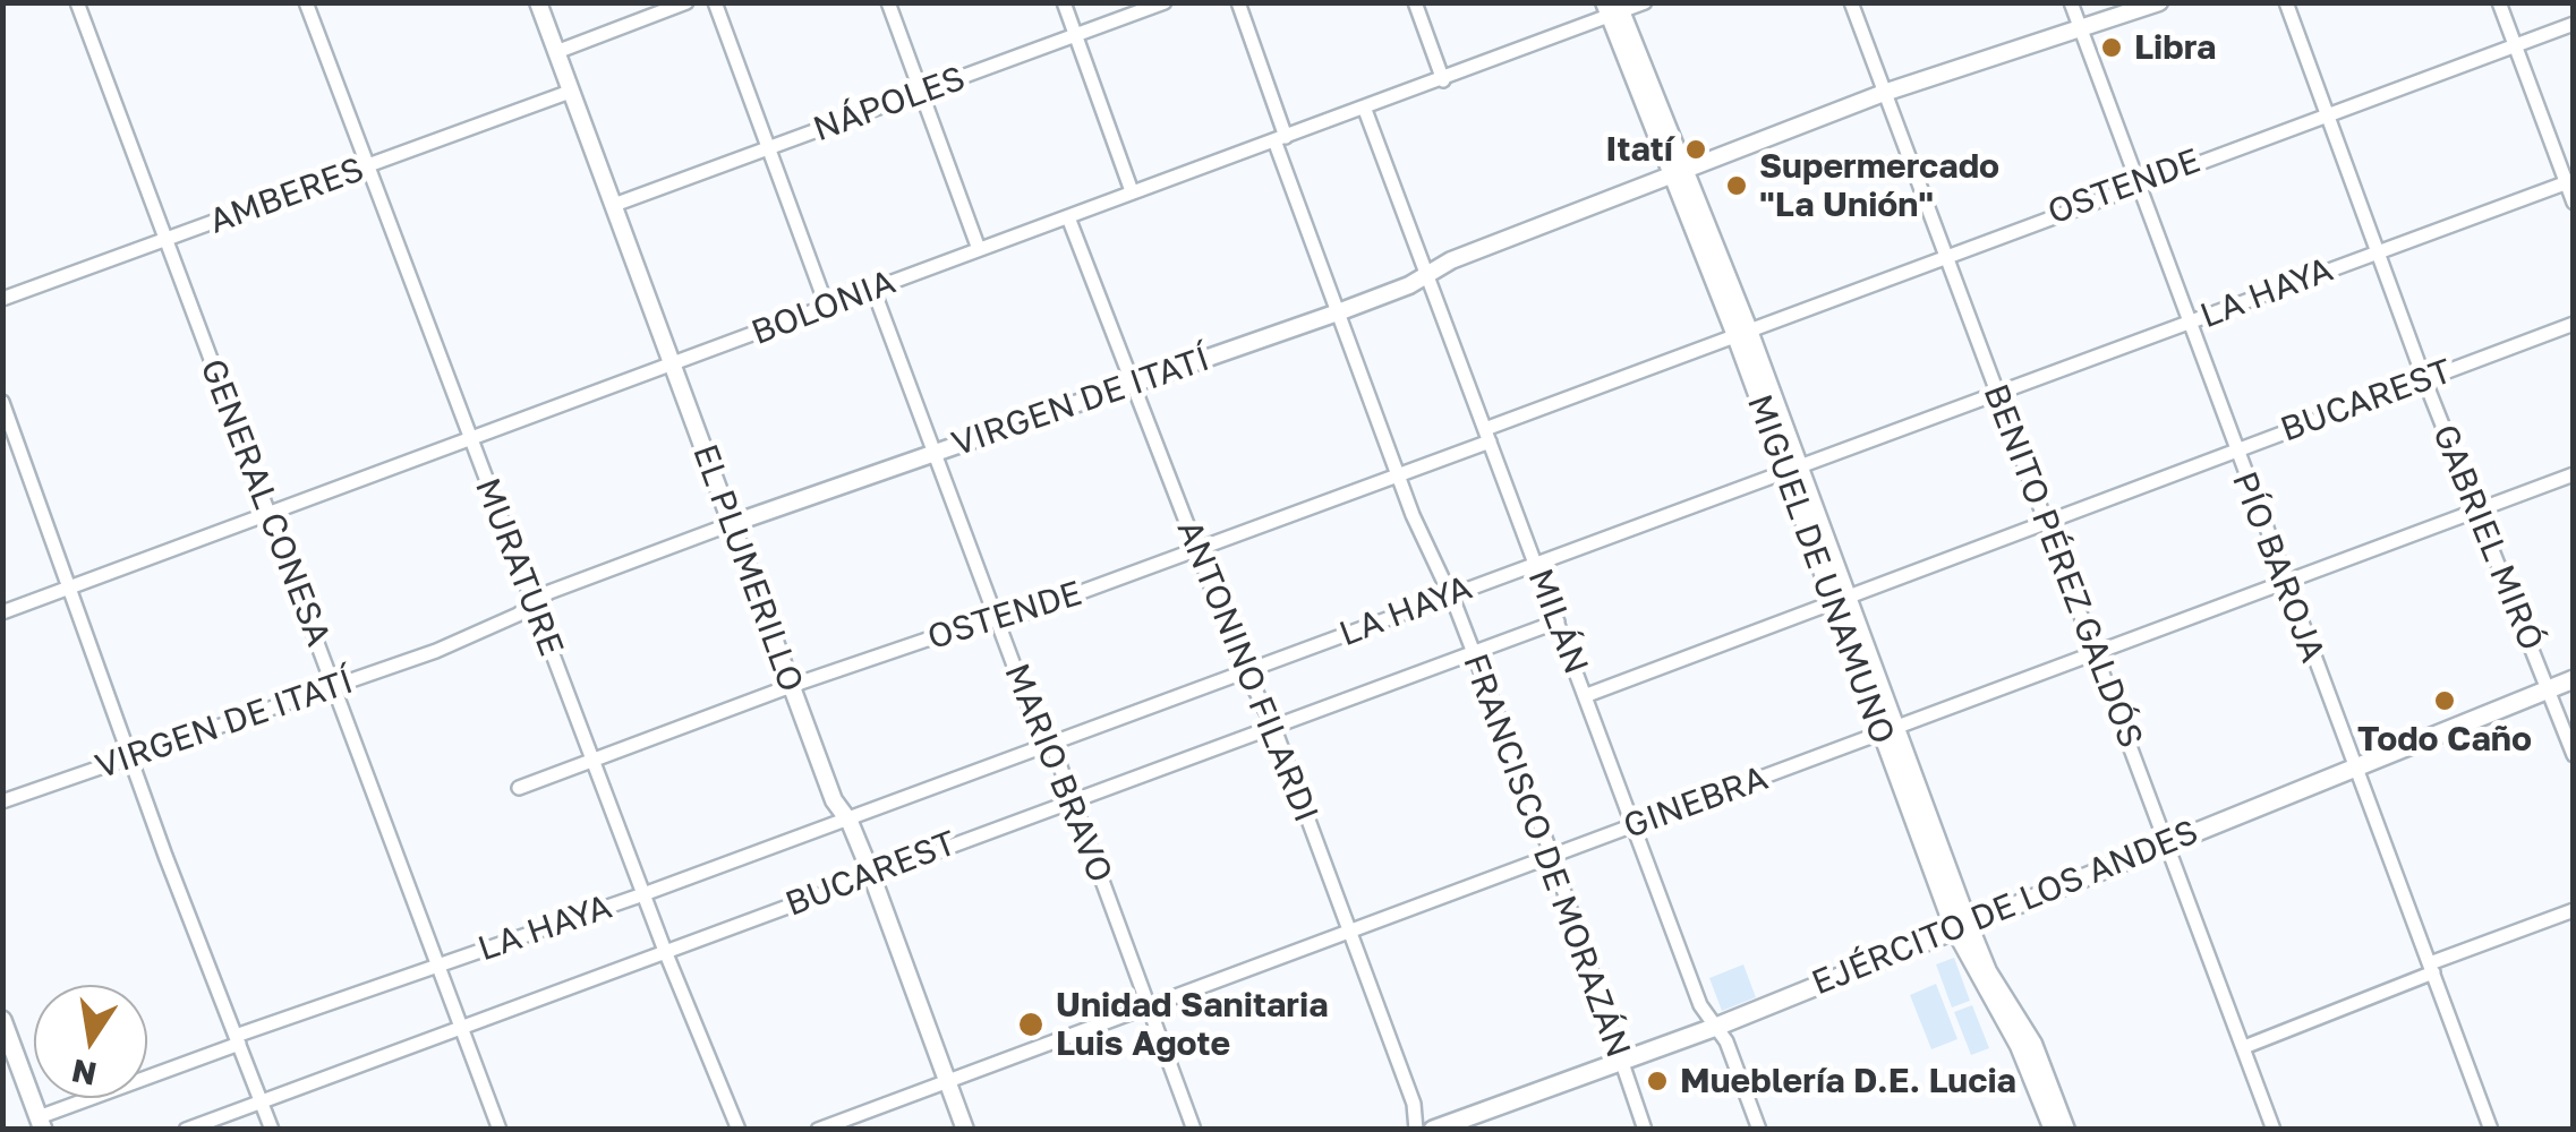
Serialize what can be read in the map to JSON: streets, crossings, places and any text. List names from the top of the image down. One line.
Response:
{"streets":{"main road":["EJÉRCITO DE LOS ANDES"],"street":["NÁPOLES","OSTENDE","AMBERES","LA HAYA","BOLONIA","BUCAREST","VIRGEN DE ITATÍ","GENERAL CONESA","GABRIEL MIRÓ","BENITO PÉREZ GALDÓS","MURATURE","PÍO BAROJA","EL PLUMERILLO","MIGUEL DE UNAMUNO","MILÁN","ANTONINO FILARDI","MARIO BRAVO","GINEBRA","FRANCISCO DE MORAZÁN"]},"crossings":[["NÁPOLES","EL PLUMERILLO"],["OSTENDE","GABRIEL MIRÓ"],["OSTENDE","BENITO PÉREZ GALDÓS"],["OSTENDE","MURATURE"],["OSTENDE","PÍO BAROJA"],["OSTENDE","EL PLUMERILLO"],["OSTENDE","MIGUEL DE UNAMUNO"],["OSTENDE","MILÁN"],["OSTENDE","ANTONINO FILARDI"],["OSTENDE","MARIO BRAVO"],["OSTENDE","FRANCISCO DE MORAZÁN"],["AMBERES","GENERAL CONESA"],["AMBERES","MURATURE"],["AMBERES","EL PLUMERILLO"],["LA HAYA","GENERAL CONESA"],["LA HAYA","GABRIEL MIRÓ"],["LA HAYA","BENITO PÉREZ GALDÓS"],["LA HAYA","MURATURE"],["LA HAYA","PÍO BAROJA"],["LA HAYA","EL PLUMERILLO"],["LA HAYA","MIGUEL DE UNAMUNO"],["LA HAYA","MILÁN"],["LA HAYA","ANTONINO FILARDI"],["LA HAYA","MARIO BRAVO"],["LA HAYA","FRANCISCO DE MORAZÁN"],["BOLONIA","GENERAL CONESA"],["BOLONIA","MURATURE"],["BOLONIA","EL PLUMERILLO"],["BOLONIA","MIGUEL DE UNAMUNO"],["BOLONIA","MILÁN"],["BOLONIA","ANTONINO FILARDI"],["BOLONIA","MARIO BRAVO"],["BOLONIA","FRANCISCO DE MORAZÁN"],["BUCAREST","GENERAL CONESA"],["BUCAREST","GABRIEL MIRÓ"],["BUCAREST","BENITO PÉREZ GALDÓS"],["BUCAREST","MURATURE"],["BUCAREST","PÍO BAROJA"],["BUCAREST","EL PLUMERILLO"],["BUCAREST","MIGUEL DE UNAMUNO"],["BUCAREST","MILÁN"],["BUCAREST","ANTONINO FILARDI"],["BUCAREST","MARIO BRAVO"],["BUCAREST","FRANCISCO DE MORAZÁN"],["VIRGEN DE ITATÍ","GENERAL CONESA"],["VIRGEN DE ITATÍ","BENITO PÉREZ GALDÓS"],["VIRGEN DE ITATÍ","MURATURE"],["VIRGEN DE ITATÍ","PÍO BAROJA"],["VIRGEN DE ITATÍ","EL PLUMERILLO"],["VIRGEN DE ITATÍ","MIGUEL DE UNAMUNO"],["VIRGEN DE ITATÍ","MILÁN"],["VIRGEN DE ITATÍ","ANTONINO FILARDI"],["VIRGEN DE ITATÍ","MARIO BRAVO"],["VIRGEN DE ITATÍ","FRANCISCO DE MORAZÁN"],["GABRIEL MIRÓ","GINEBRA"],["GABRIEL MIRÓ","EJÉRCITO DE LOS ANDES"],["BENITO PÉREZ GALDÓS","GINEBRA"],["BENITO PÉREZ GALDÓS","EJÉRCITO DE LOS ANDES"],["PÍO BAROJA","GINEBRA"],["PÍO BAROJA","EJÉRCITO DE LOS ANDES"],["EL PLUMERILLO","GINEBRA"],["MIGUEL DE UNAMUNO","GINEBRA"],["MIGUEL DE UNAMUNO","EJÉRCITO DE LOS ANDES"],["MILÁN","GINEBRA"],["MILÁN","EJÉRCITO DE LOS ANDES"],["ANTONINO FILARDI","GINEBRA"],["MARIO BRAVO","GINEBRA"],["GINEBRA","FRANCISCO DE MORAZÁN"],["FRANCISCO DE MORAZÁN","EJÉRCITO DE LOS ANDES"]],"places":["Libra","Itatí","Supermercado \"La Unión\"","Todo Caño","Unidad Sanitaria Luis Agote","Mueblería D.E. Lucia"],"north":"bottom"}
